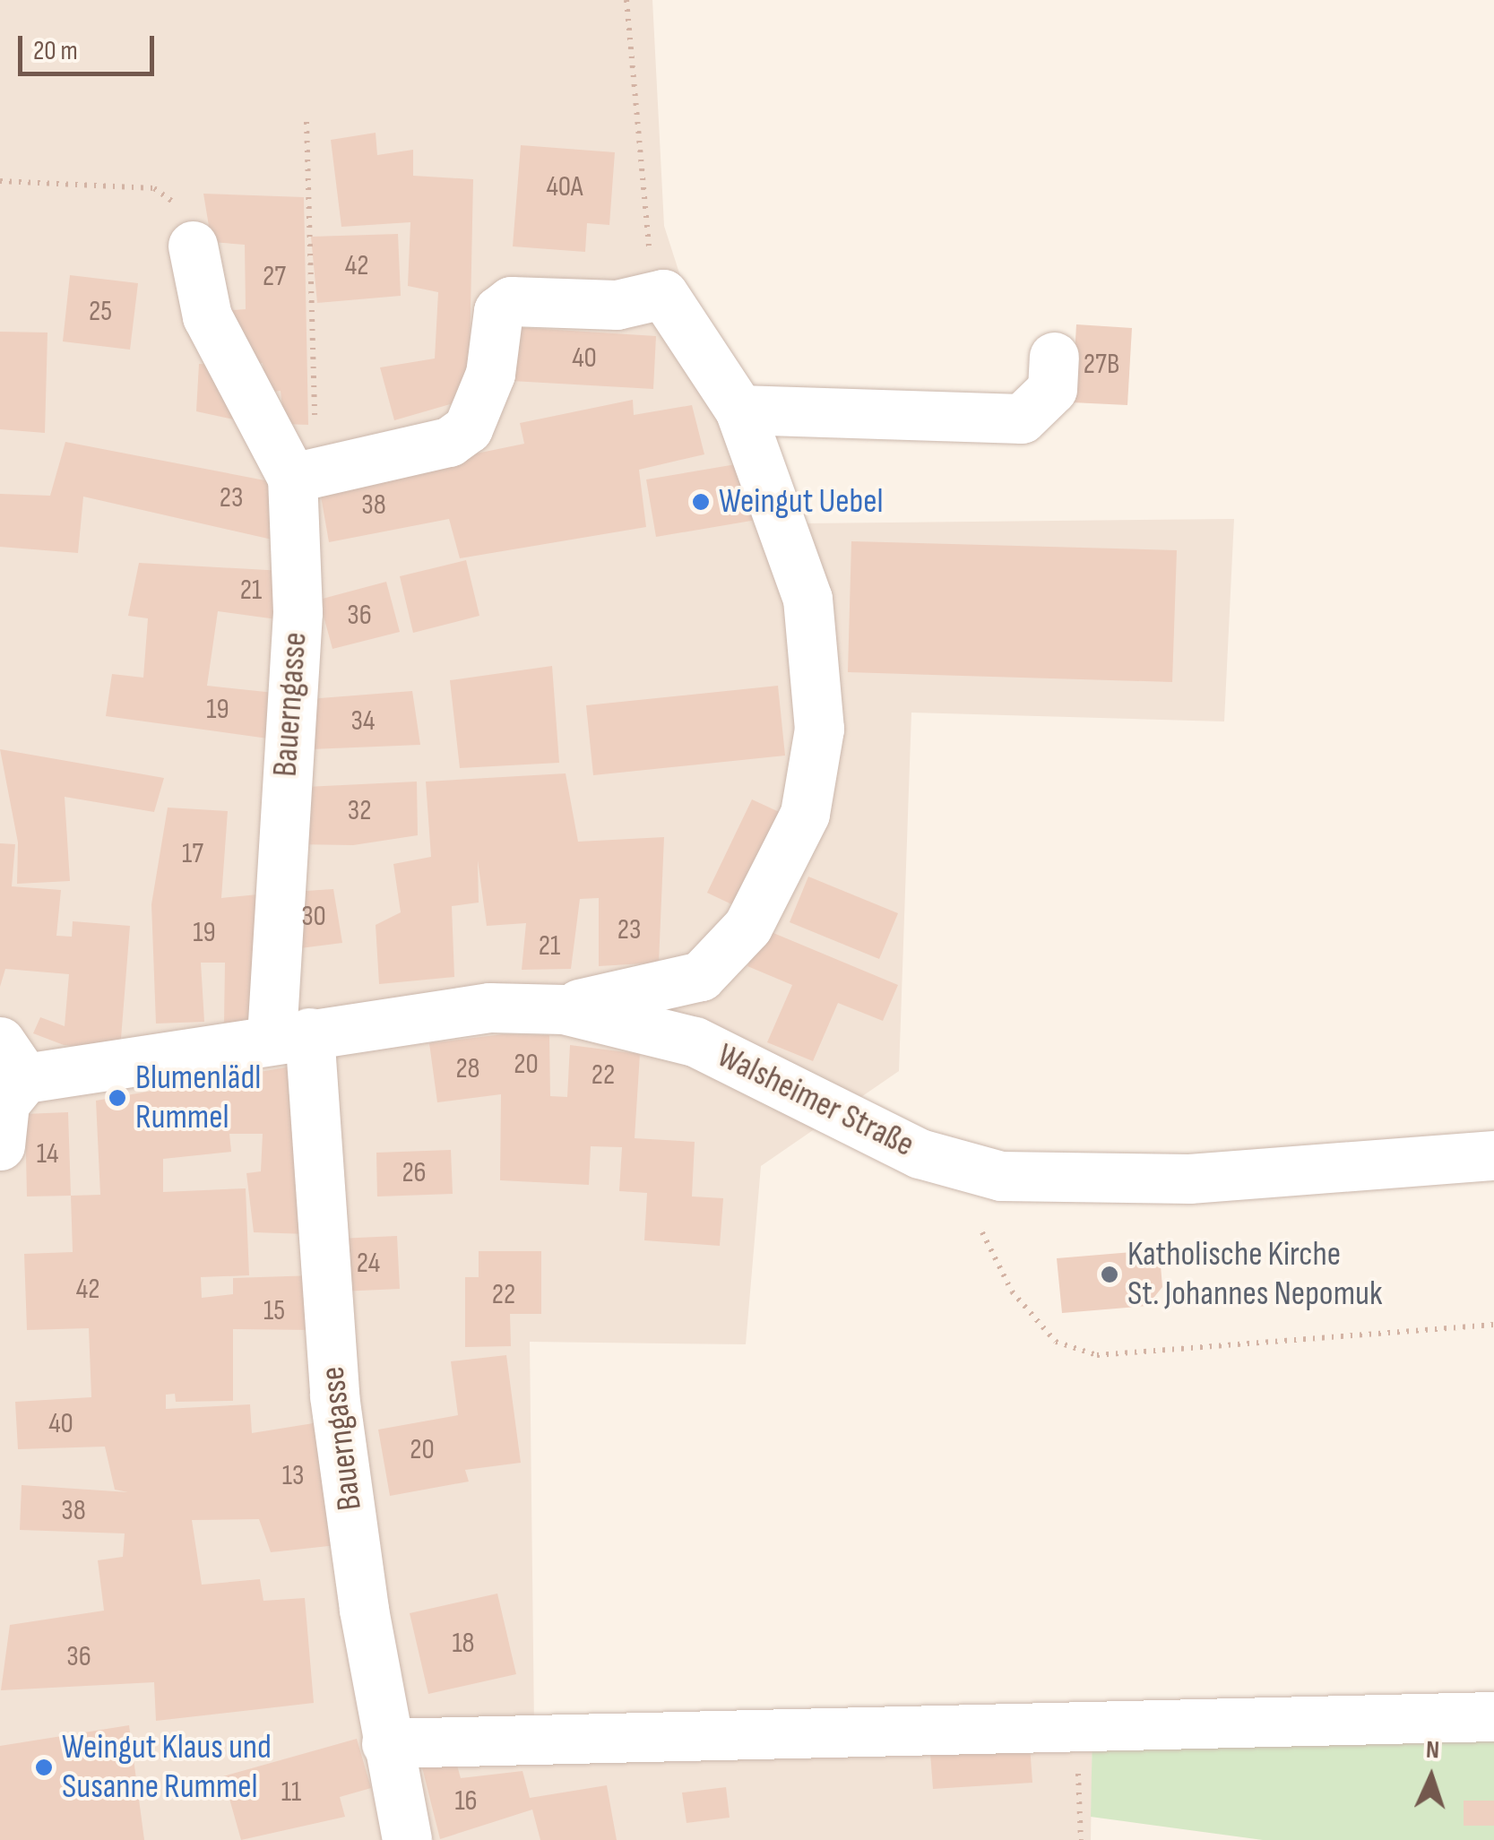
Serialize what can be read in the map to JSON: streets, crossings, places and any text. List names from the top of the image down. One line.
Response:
{"streets":{"street":["Bauerngasse","Walsheimer Straße"]},"crossings":[["Bauerngasse","Walsheimer Straße"]],"places":["Weingut Uebel","Blumenlädl Rummel","Katholische Kirche St. Johannes Nepomuk","Weingut Klaus und Susanne Rummel"],"house_numbers":["40A","42","27","25","40","27B","23","38","21","36","19","34","32","17","30","23","19","21","20","28","22","14","26","24","42","22","15","40","20","13","38","18","36","11","16"],"scale_bar":"20 m","north":"top"}
